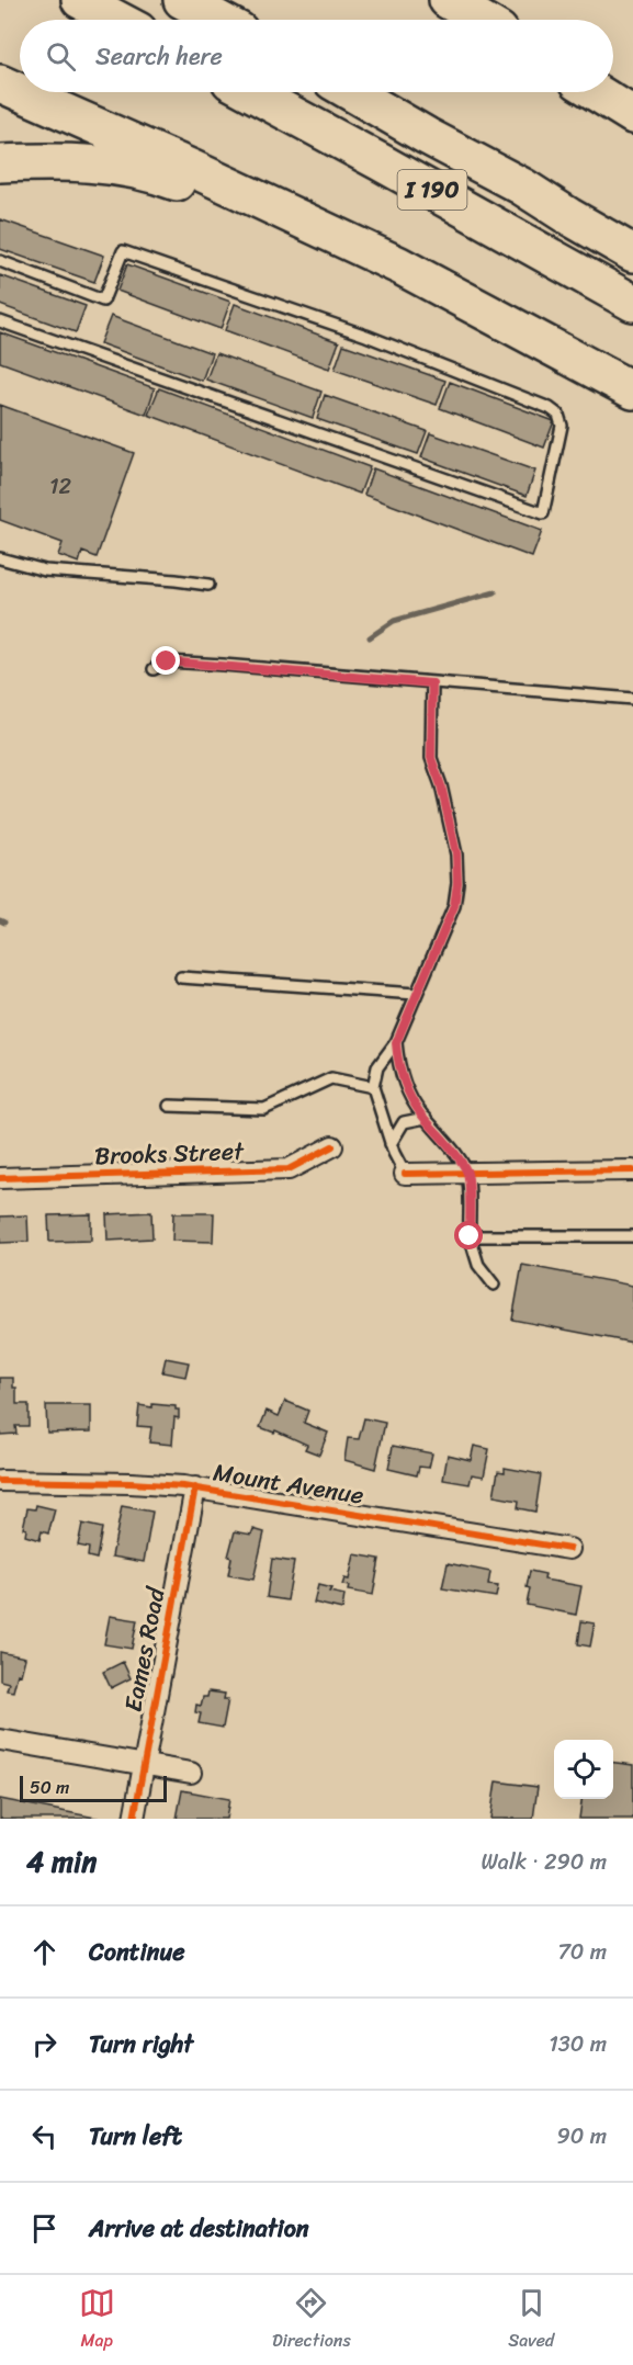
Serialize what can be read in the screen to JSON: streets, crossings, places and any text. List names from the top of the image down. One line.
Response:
{"streets":{"highway":["I 190"],"street":["Brooks Street","Mount Avenue","Eames Road"]},"crossings":[["Mount Avenue","Eames Road"]],"house_numbers":["12"],"scale_bar":"50 m","page":{"search":"Search here","scale":"50 m","heading":["4 min","Walk · 290 m"],"list":[["Continue","70 m"],["Turn right","130 m"],["Turn left","90 m"],"Arrive at destination"],"nav":["Map","Directions","Saved"]}}
